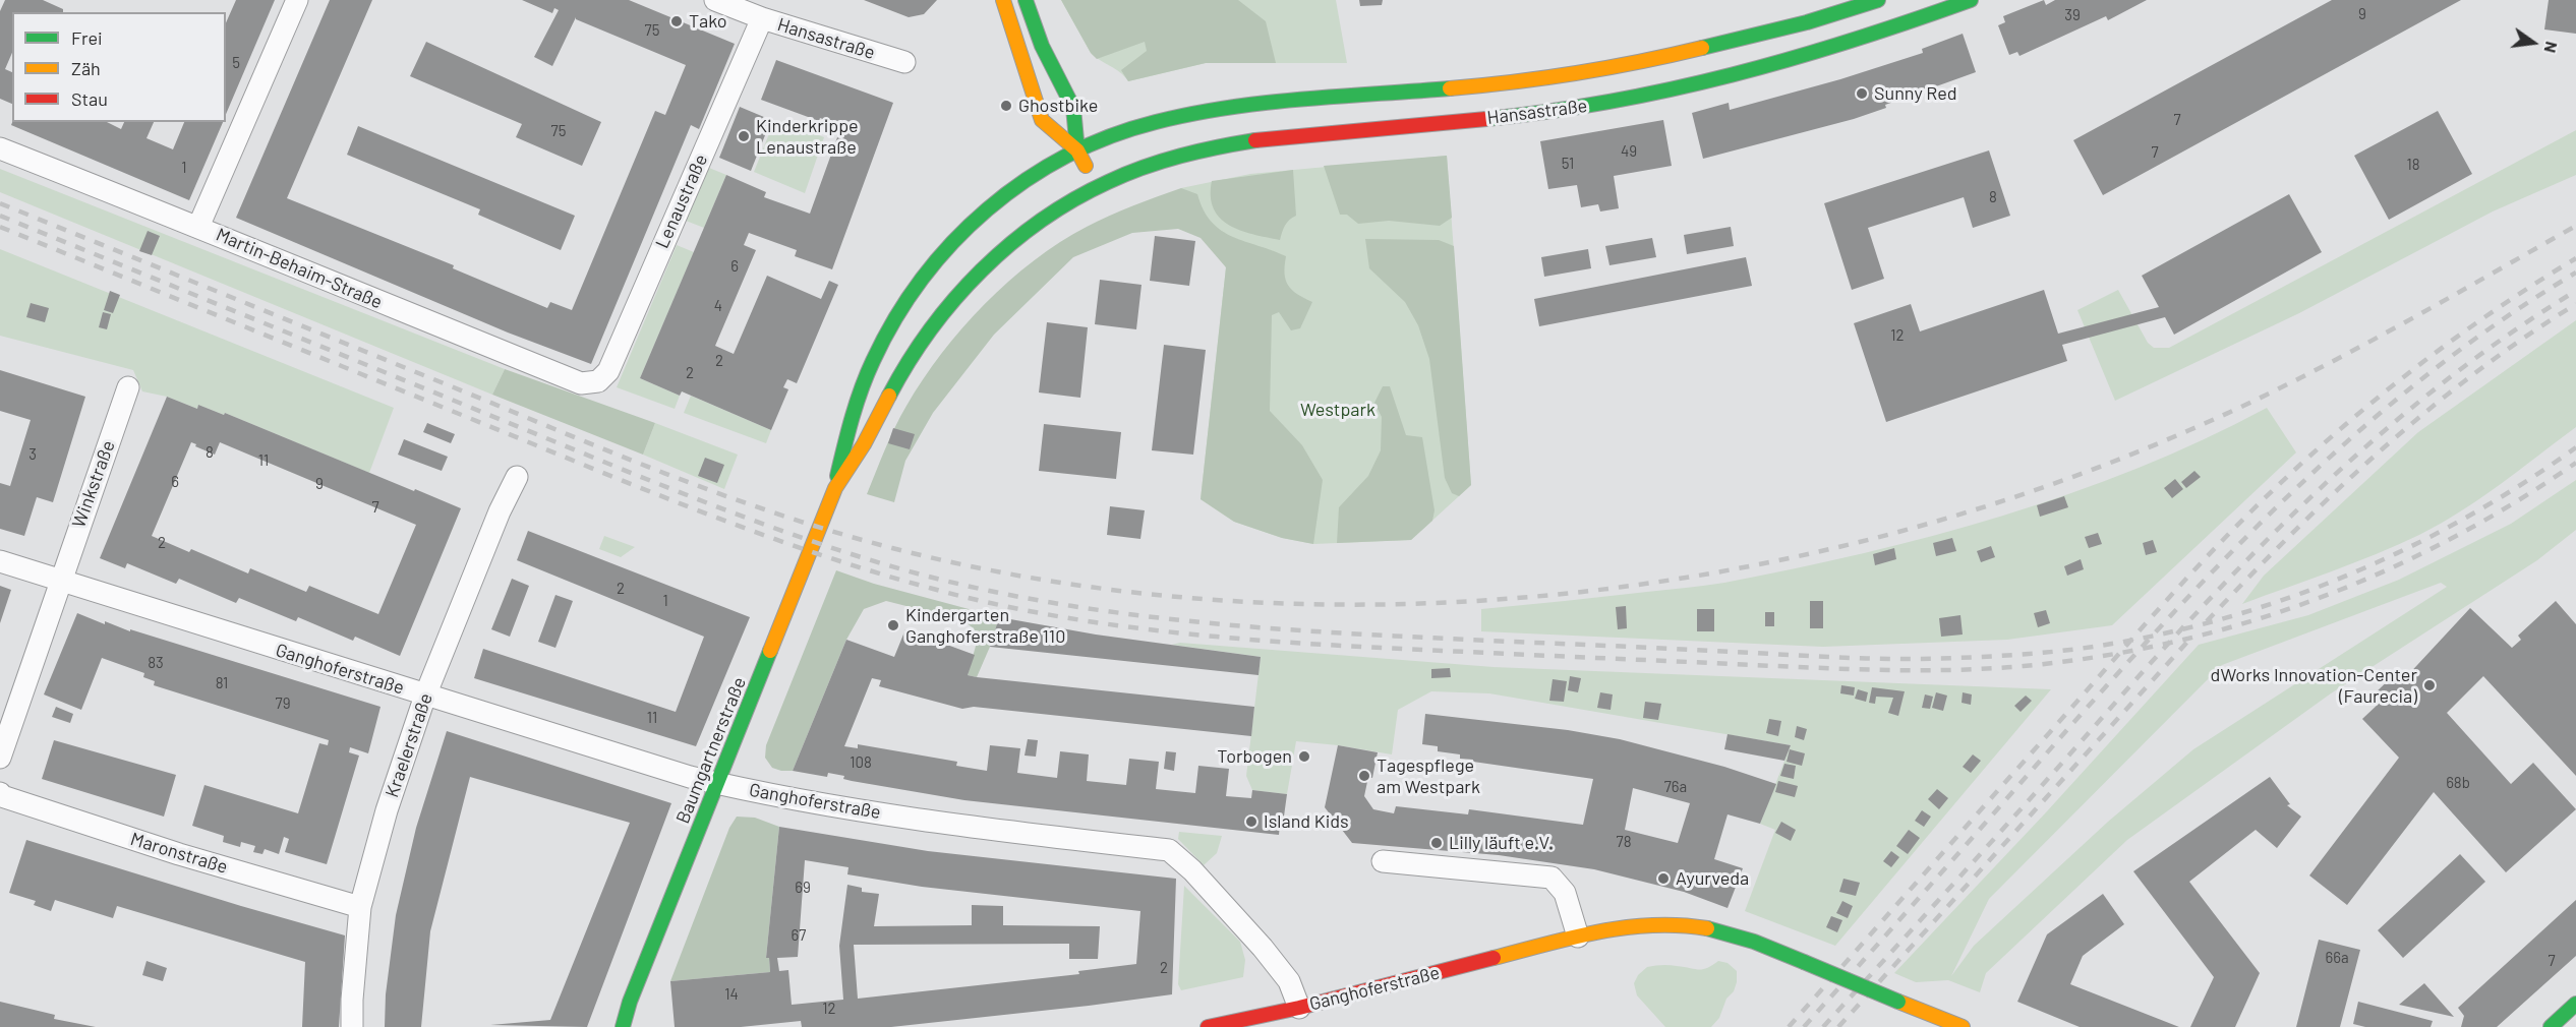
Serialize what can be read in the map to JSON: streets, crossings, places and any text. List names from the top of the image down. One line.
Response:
{"streets":{"main road":["Hansastraße","Ganghoferstraße","Baumgartnerstraße"],"street":["Lenaustraße","Martin-Behaim-Straße","Winkstraße","Kraelerstraße","Maronstraße"]},"crossings":[["Hansastraße","Lenaustraße"],["Hansastraße","Baumgartnerstraße"],["Lenaustraße","Martin-Behaim-Straße"],["Winkstraße","Ganghoferstraße"],["Ganghoferstraße","Kraelerstraße"],["Ganghoferstraße","Baumgartnerstraße"],["Kraelerstraße","Maronstraße"]],"parks":["Westpark"],"places":["Tako","Sunny Red","Ghostbike","Kinderkrippe Lenaustraße","Kindergarten Ganghoferstraße 110","dWorks Innovation-Center (Faurecia)","Torbogen","Tagespflege am Westpark","Island Kids","Lilly läuft e.V.","Ayurveda"],"house_numbers":["9","39","75","5","7","75","49","7","51","18","1","8","6","4","12","2","2","8","3","11","6","9","7","2","2","1","83","81","79","11","108","68b","76a","78","69","67","66a","7","2","14","12"],"legend":["Frei","Zäh","Stau"],"north":"right"}
